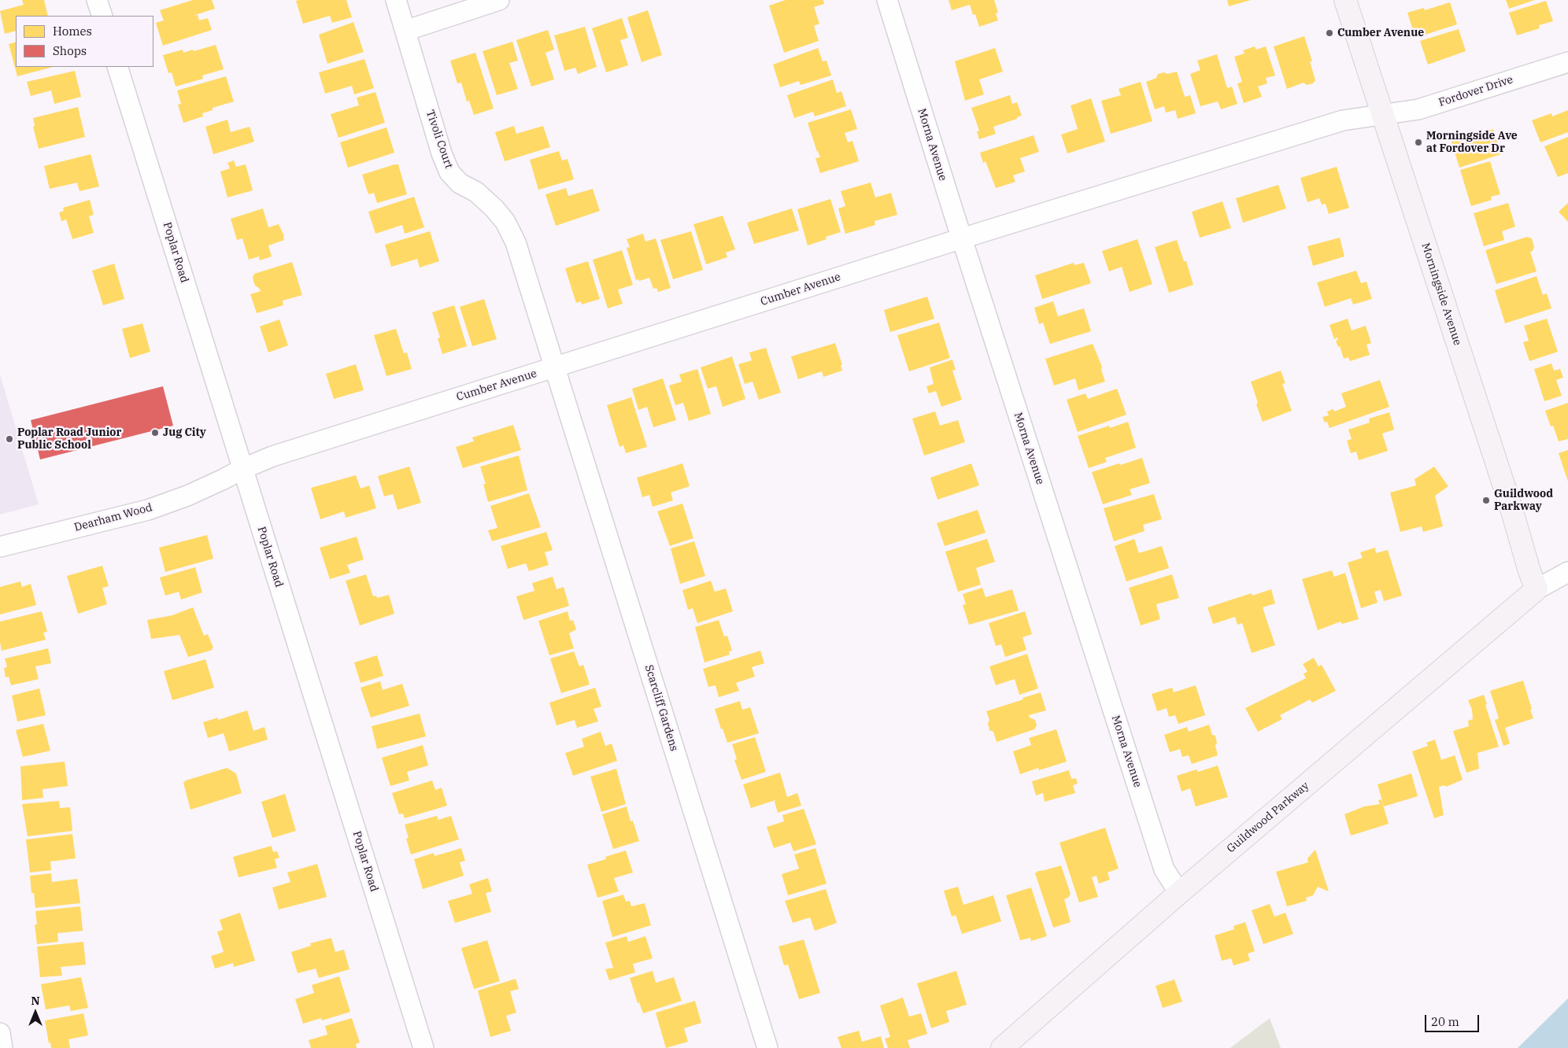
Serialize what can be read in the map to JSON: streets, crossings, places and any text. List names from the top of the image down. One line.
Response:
{"streets":{"street":["Fordover Drive","Tivoli Court","Morna Avenue","Poplar Road","Cumber Avenue","Morningside Avenue","Dearham Wood","Scarcliff Gardens","Guildwood Parkway"]},"crossings":[["Fordover Drive","Cumber Avenue"],["Fordover Drive","Morningside Avenue"],["Tivoli Court","Cumber Avenue"],["Tivoli Court","Scarcliff Gardens"],["Morna Avenue","Cumber Avenue"],["Morna Avenue","Guildwood Parkway"],["Poplar Road","Cumber Avenue"],["Cumber Avenue","Morningside Avenue"],["Cumber Avenue","Dearham Wood"],["Cumber Avenue","Scarcliff Gardens"],["Morningside Avenue","Guildwood Parkway"]],"places":["Cumber Avenue","Morningside Ave at Fordover Dr","Jug City","Poplar Road Junior Public School","Guildwood Parkway"],"legend":["Homes","Shops"],"scale_bar":"20 m","north":"top"}
